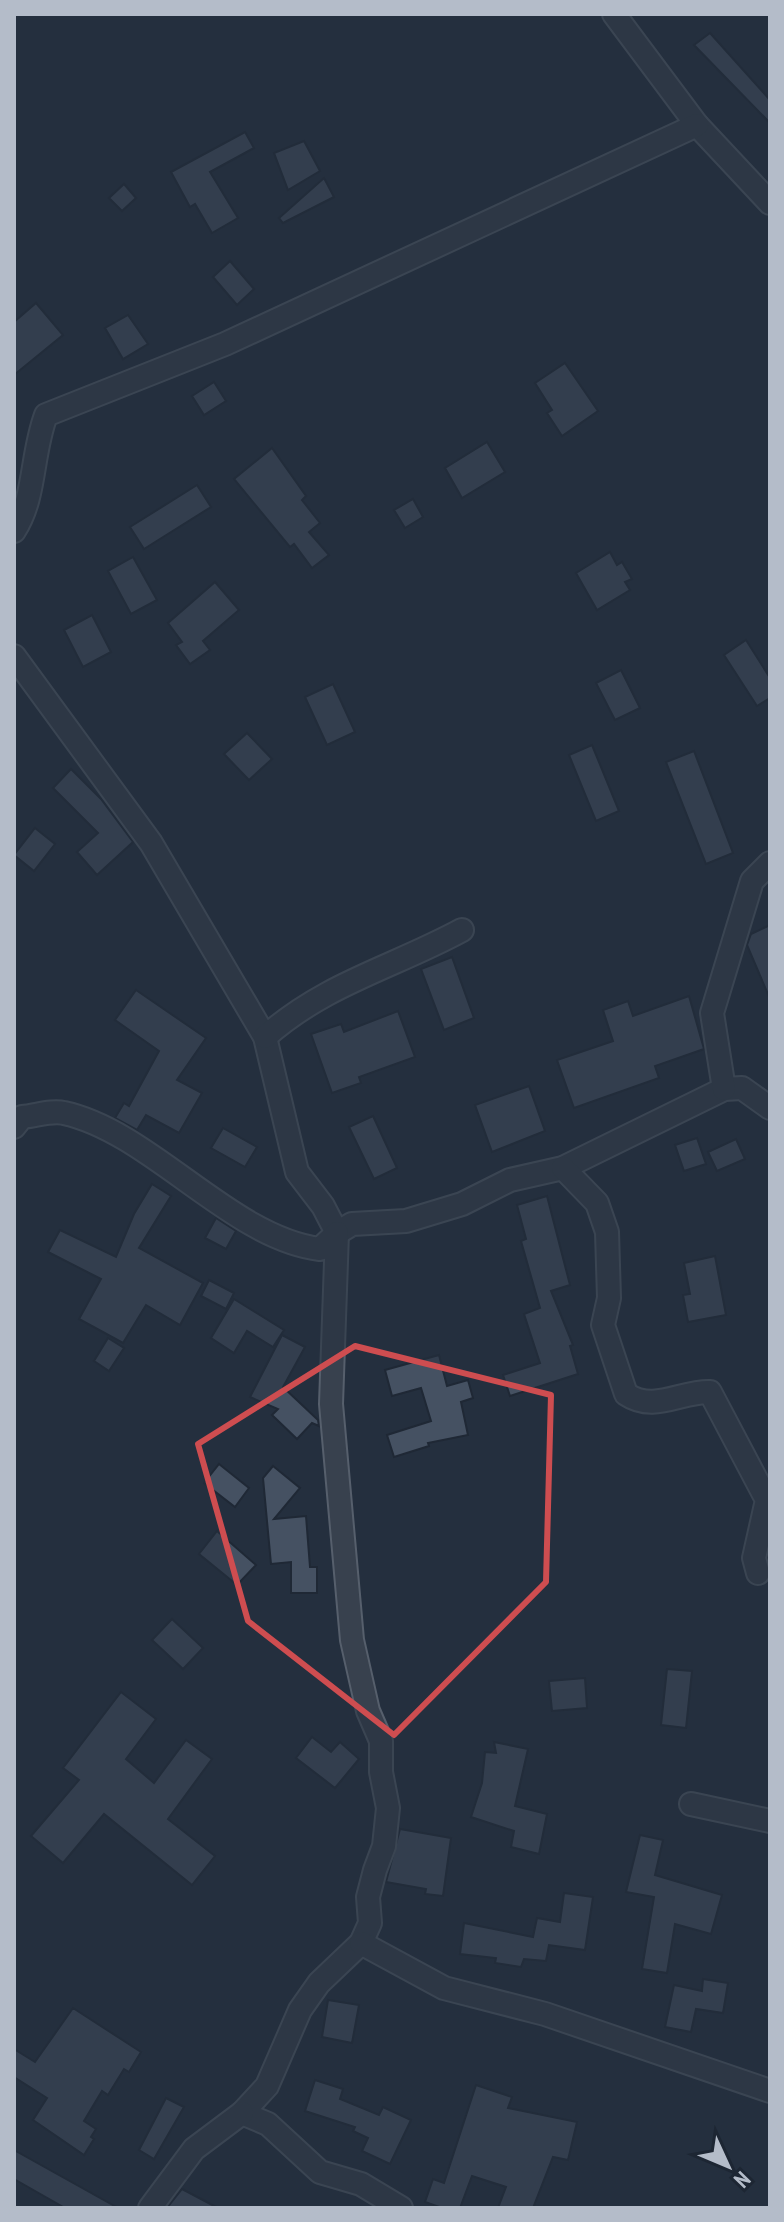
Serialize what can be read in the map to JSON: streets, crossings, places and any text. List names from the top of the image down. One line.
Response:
{"north":"bottom right"}
